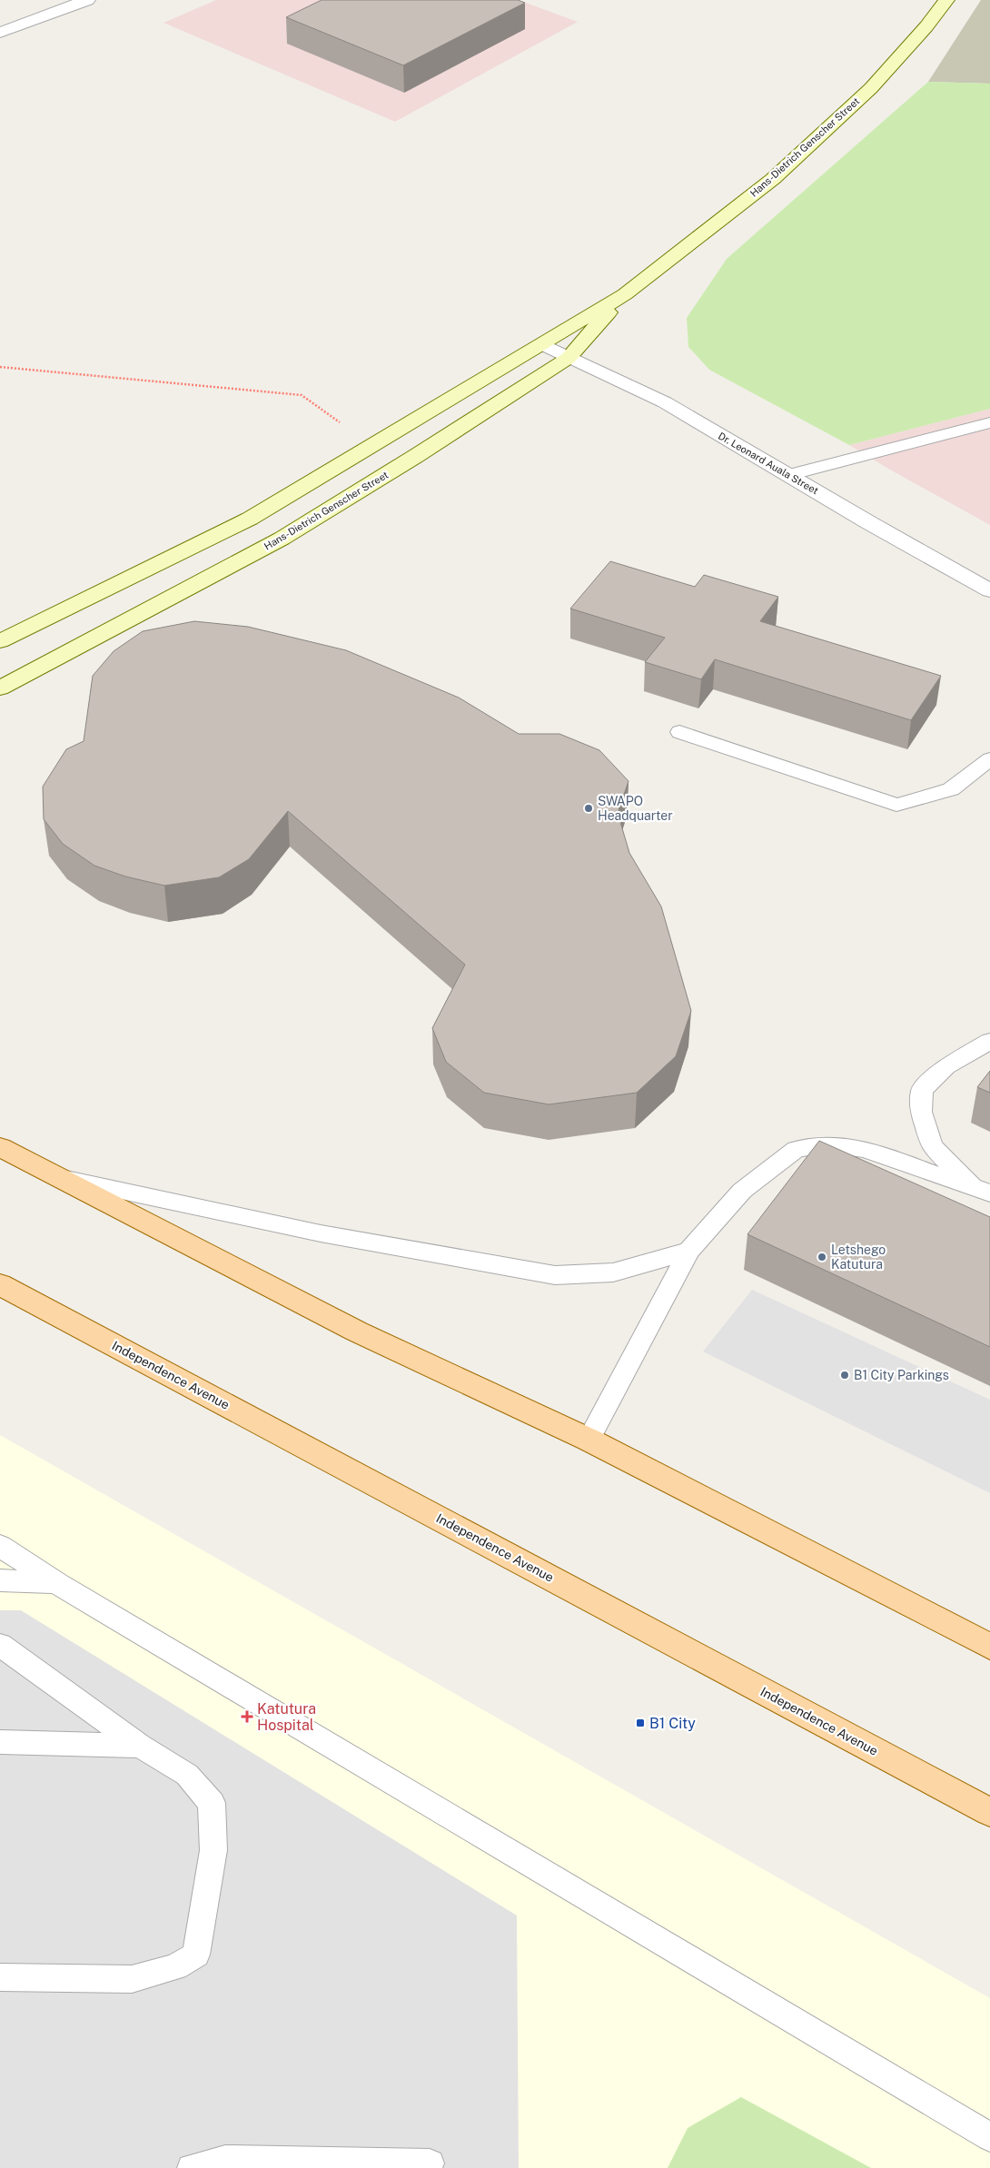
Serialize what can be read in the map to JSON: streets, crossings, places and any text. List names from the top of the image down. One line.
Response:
{"streets":{"main road":["Independence Avenue"],"street":["Hans-Dietrich Genscher Street","Dr. Leonard Auala Street"]},"crossings":[["Hans-Dietrich Genscher Street","Dr. Leonard Auala Street"]],"places":{"other":["SWAPO Headquarter","Letshego Katutura","B1 City Parkings"],"health":["Katutura Hospital"],"transit":["B1 City"]}}
